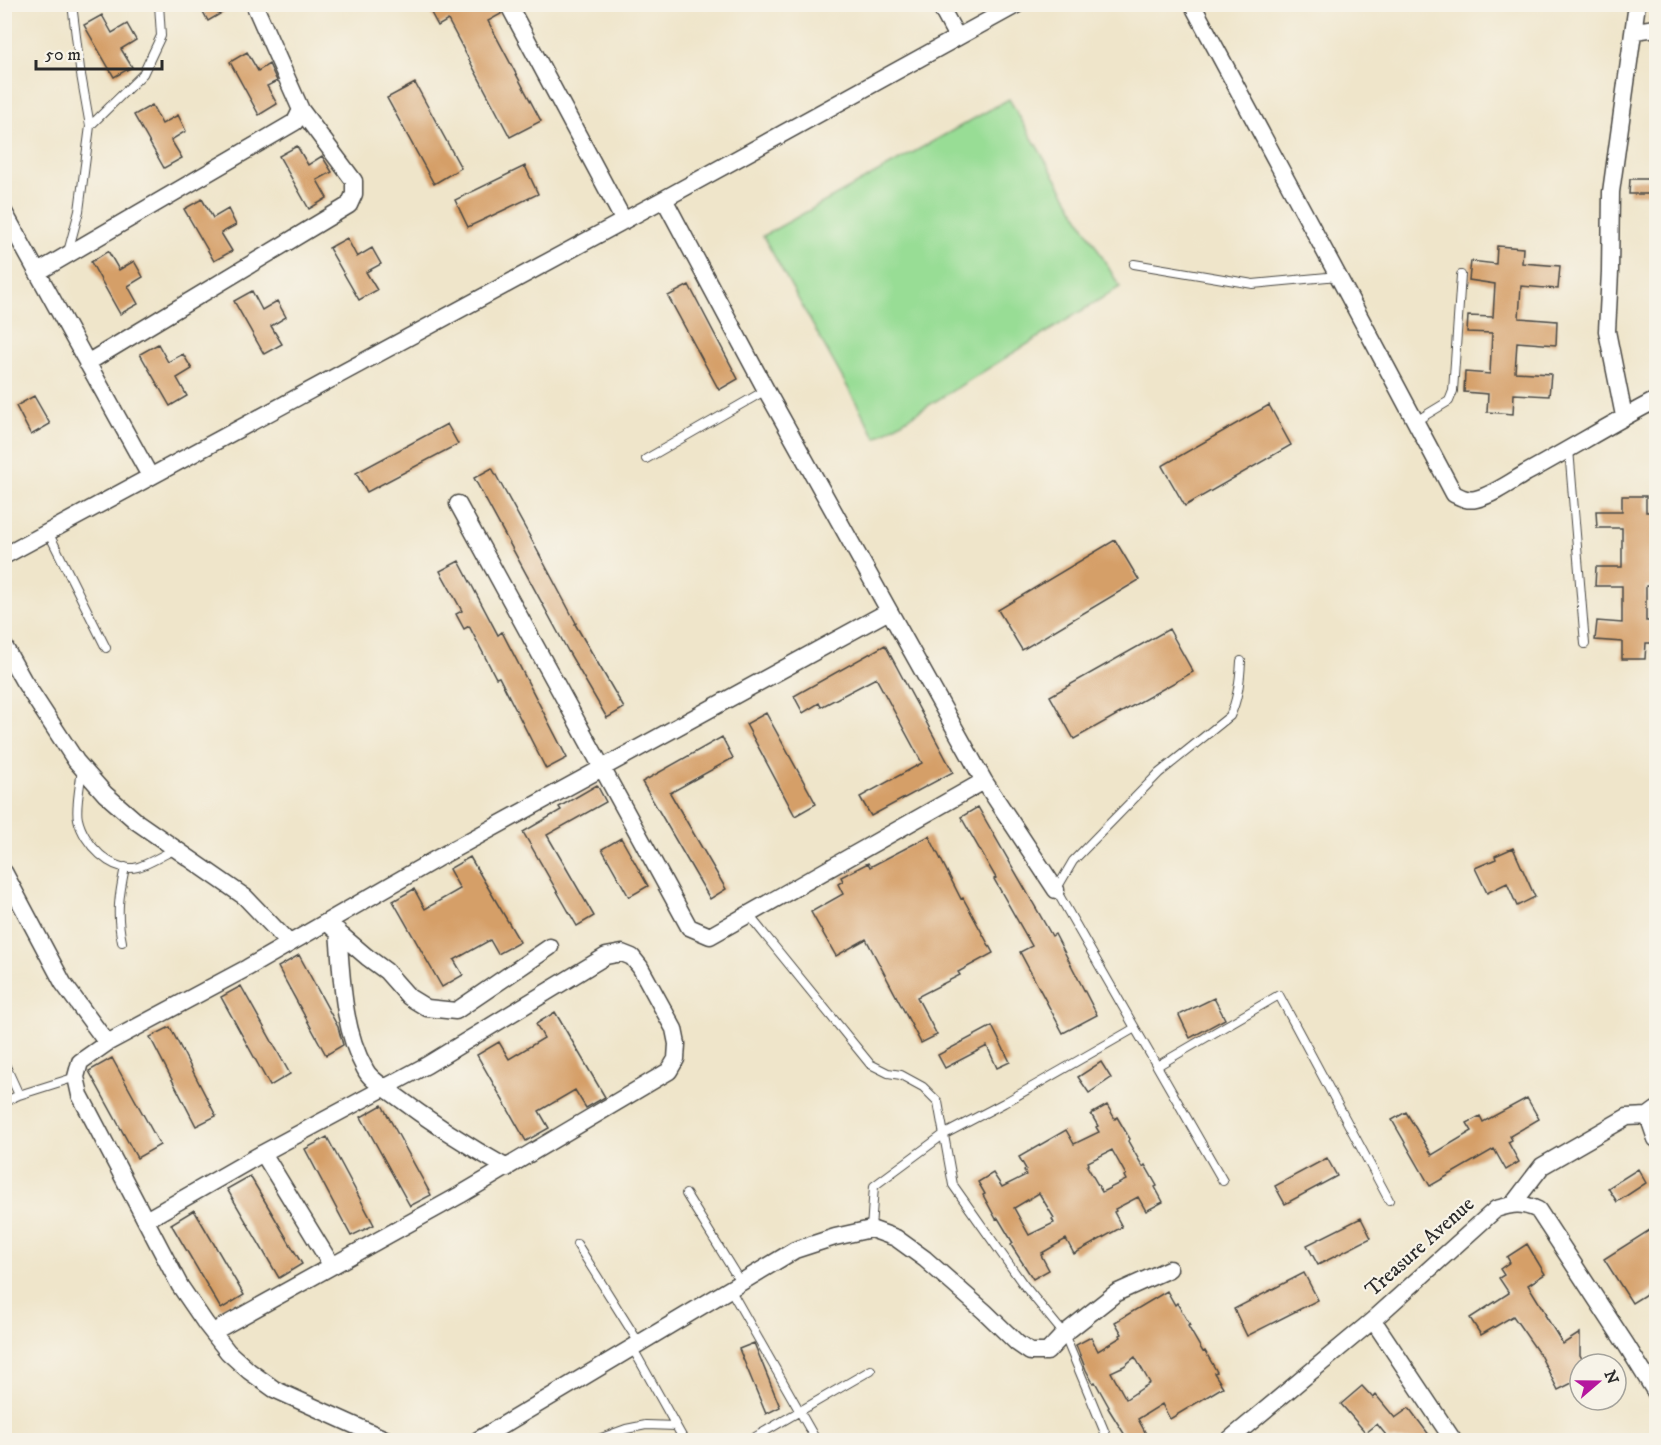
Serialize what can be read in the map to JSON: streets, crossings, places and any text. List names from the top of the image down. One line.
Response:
{"streets":{"street":["Treasure Avenue"]},"scale_bar":"50 m","north":"right"}
